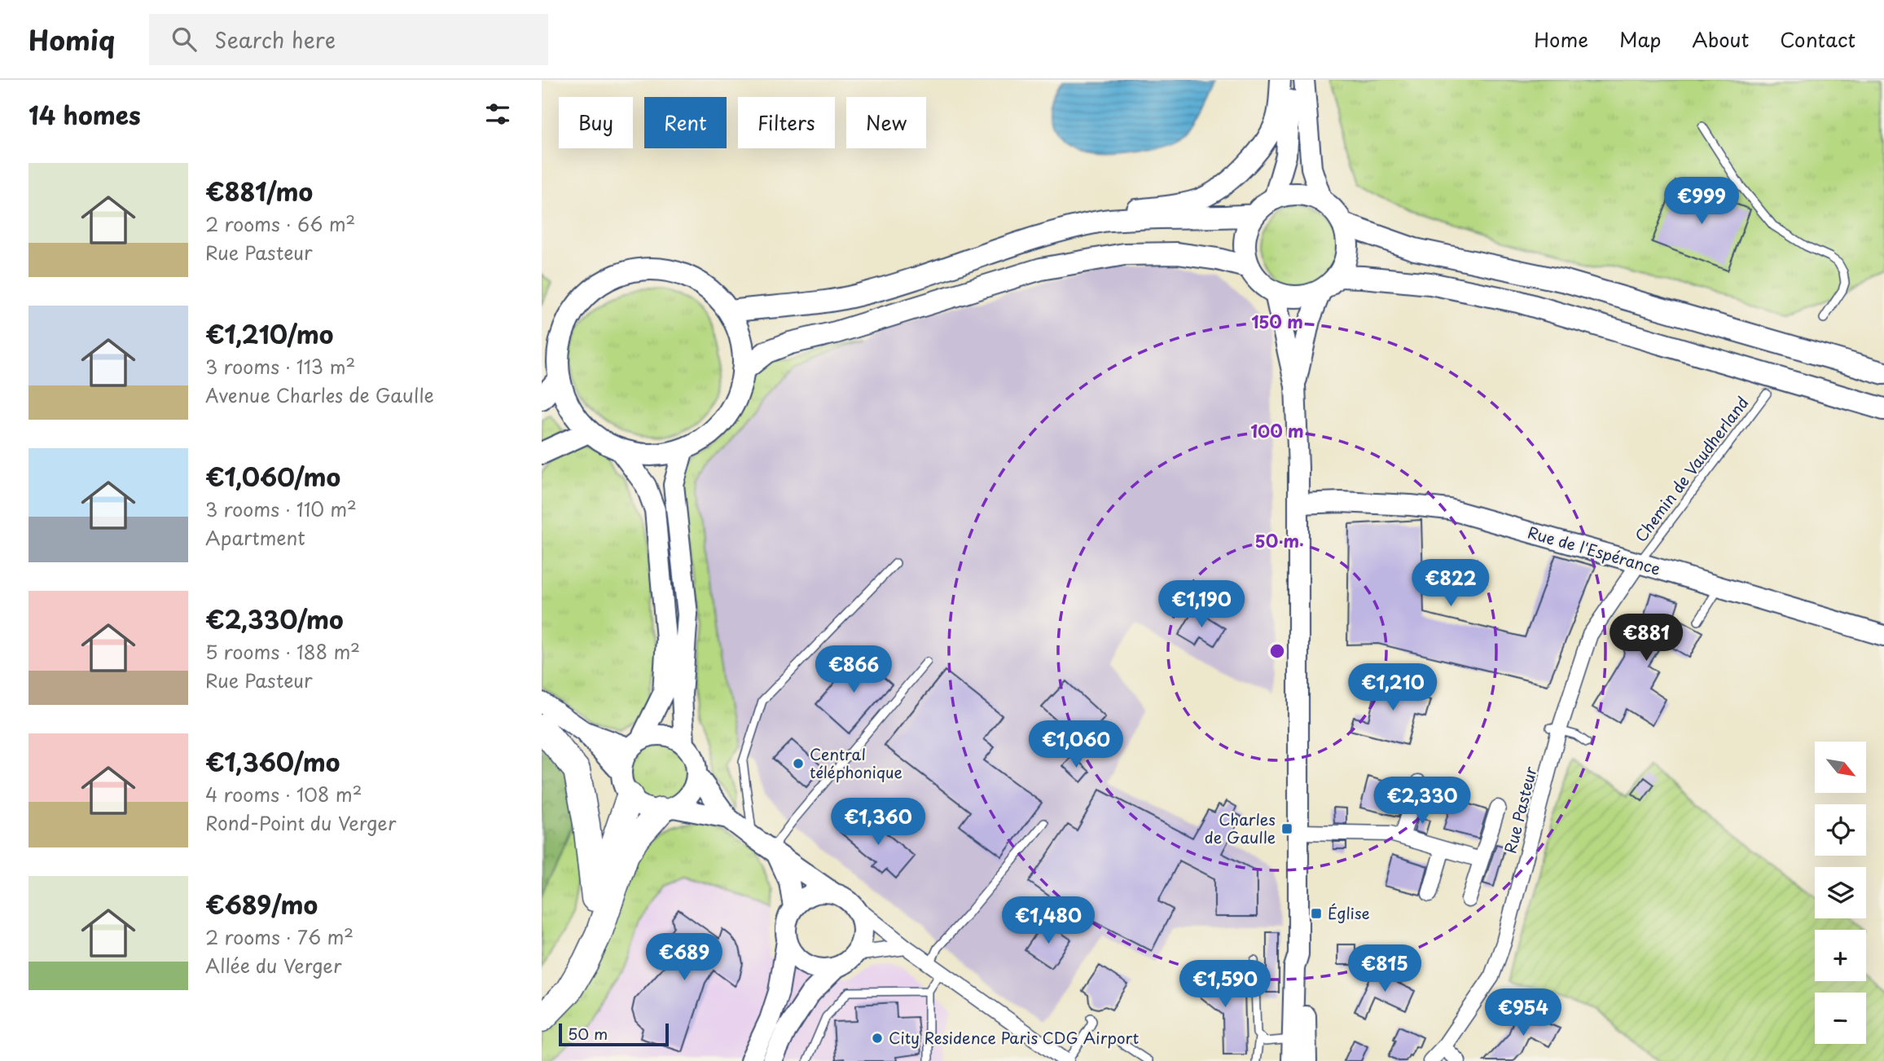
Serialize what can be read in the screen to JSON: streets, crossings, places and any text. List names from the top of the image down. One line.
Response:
{"streets":{"main road":["Rue de l'Espérance"],"street":["Rue Pasteur"],"lane":["Chemin de Vaudherland"]},"crossings":[["Chemin de Vaudherland","Rue de l'Espérance"],["Chemin de Vaudherland","Rue Pasteur"],["Rue de l'Espérance","Rue Pasteur"]],"places":{"other":["Central téléphonique","City Residence Paris CDG Airport"],"transit":["Charles de Gaulle","Église"]},"scale_bar":"50 m","north":"bottom right","page":{"header":"Homiq","search":"Search here","nav":["Home","Map","About","Contact"],"heading":"14 homes","chip":["Buy","Rent","Filters","New"],"list":[{"name":"€881/mo","note":"2 rooms · 66 m² · Rue Pasteur"},{"name":"€1,210/mo","note":"3 rooms · 113 m² · Avenue Charles de Gaulle"},{"name":"€1,060/mo","note":"3 rooms · 110 m² · Apartment"},{"name":"€2,330/mo","note":"5 rooms · 188 m² · Rue Pasteur"},{"name":"€1,360/mo","note":"4 rooms · 108 m² · Rond-Point du Verger"},{"name":"€689/mo","note":"2 rooms · 76 m² · Allée du Verger"}],"price":["€999","€822","€1,190","€881","€866","€1,210","€1,060","€2,330","€1,360","€1,480","€689","€815","€1,590","€954"],"map_buttons":["+","−"],"scale":"50 m"},"rings":["150 m","100 m","50 m"]}
